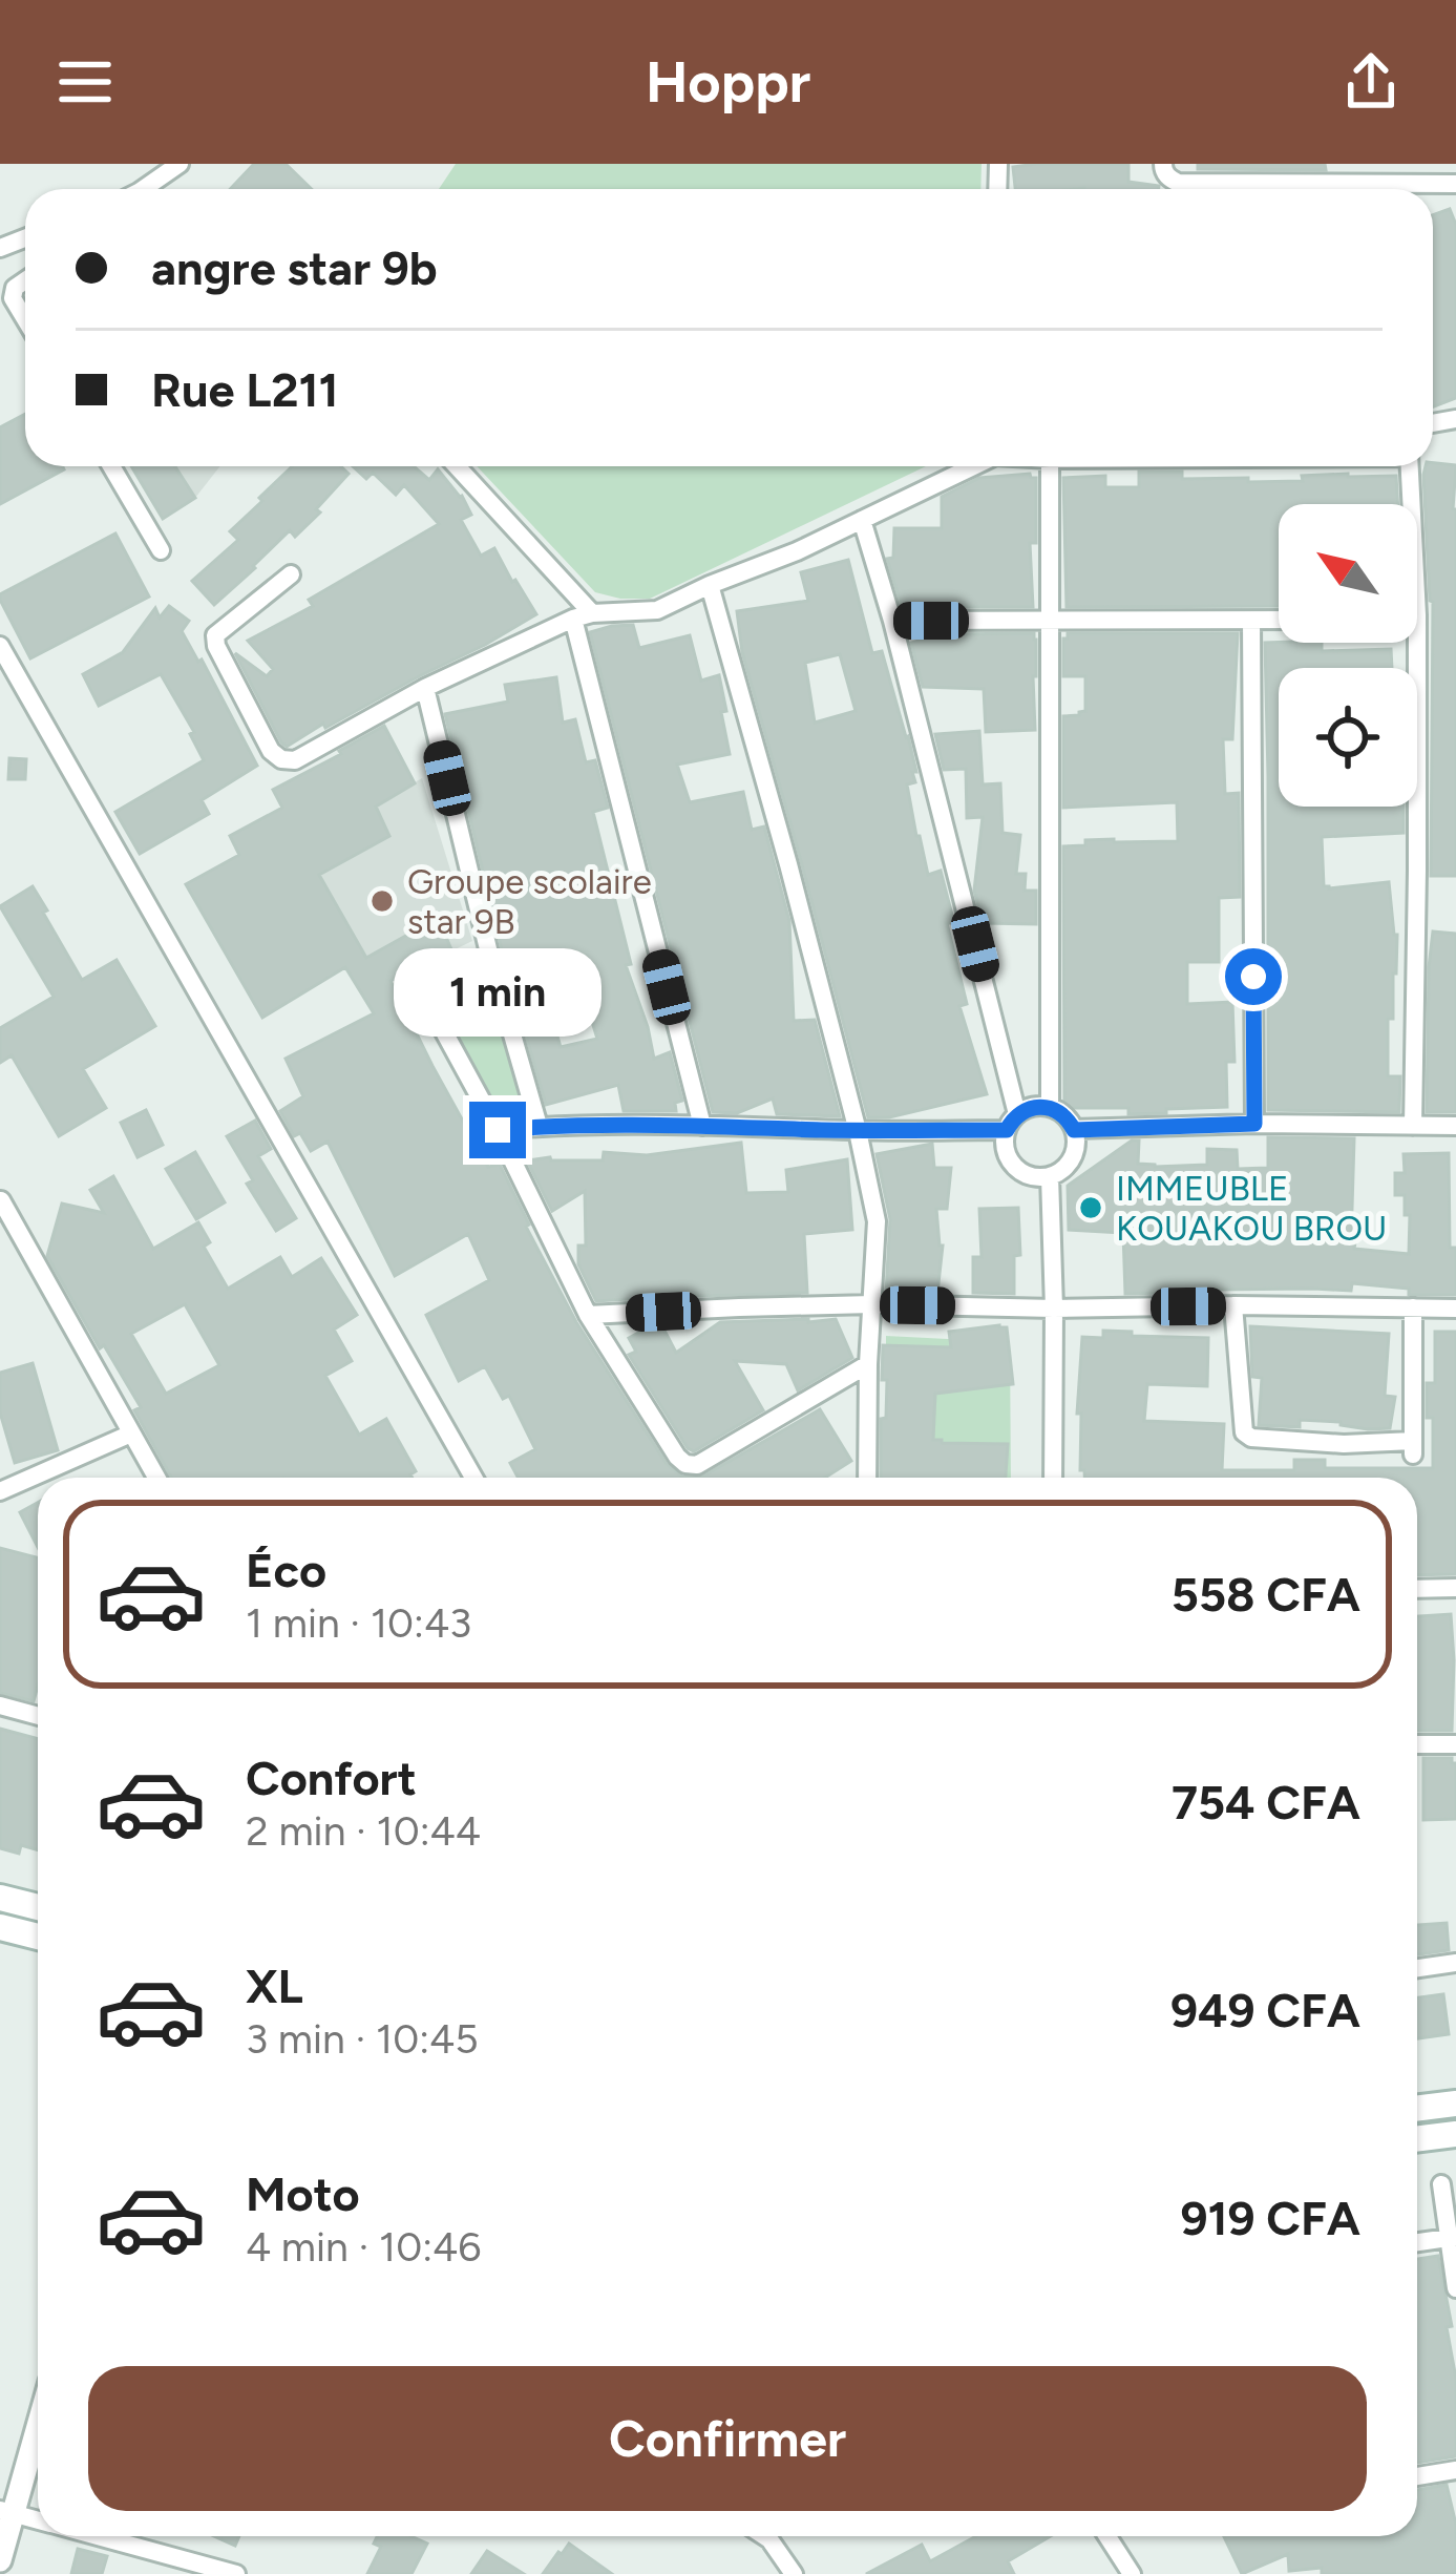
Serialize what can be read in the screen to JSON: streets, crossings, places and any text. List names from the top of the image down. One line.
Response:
{"places":["Groupe scolaire star 9B","IMMEUBLE KOUAKOU BROU"],"north":"top left","page":{"header":"Hoppr","banner":["angre star 9b","Rue L211"],"bubble":"1 min","list":[{"name":"Éco","note":"1 min · 10:43","value":"558 CFA"},{"name":"Confort","note":"2 min · 10:44","value":"754 CFA"},{"name":"XL","note":"3 min · 10:45","value":"949 CFA"},{"name":"Moto","note":"4 min · 10:46","value":"919 CFA"}],"buttons":"Confirmer"}}
